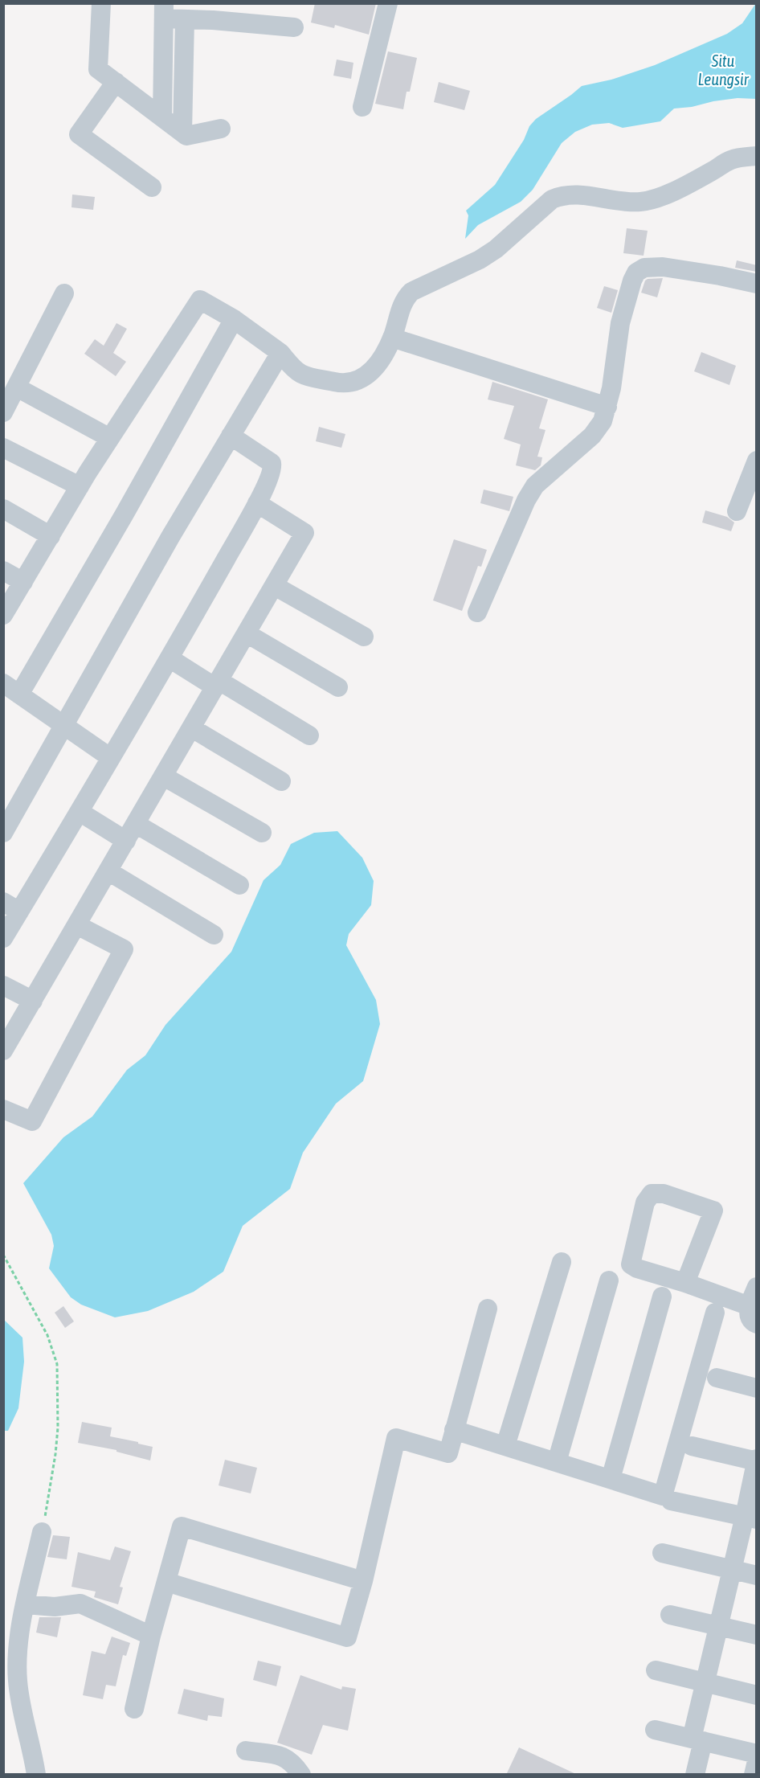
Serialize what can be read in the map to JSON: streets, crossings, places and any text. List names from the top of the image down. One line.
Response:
{"water":["Situ Leungsir"]}
